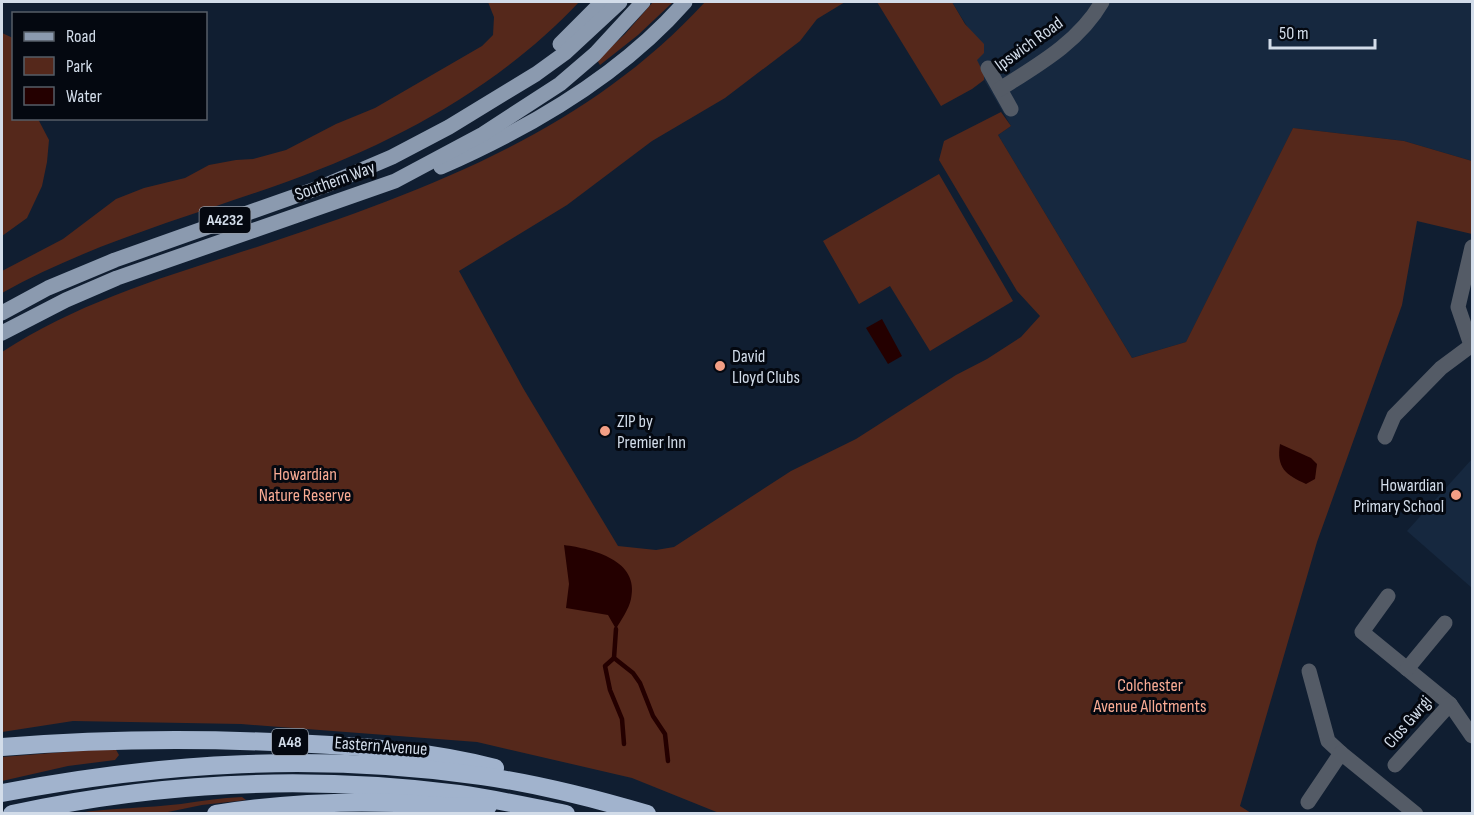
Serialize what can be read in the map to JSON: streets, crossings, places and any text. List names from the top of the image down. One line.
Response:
{"streets":{"highway":["A48","Eastern Avenue"],"main road":["Southern Way","A4232"],"street":["Ipswich Road","Clos Gwrgi"]},"crossings":[["A48","Eastern Avenue"]],"parks":["Howardian Nature Reserve","Colchester Avenue Allotments"],"places":["David Lloyd Clubs","ZIP by Premier Inn","Howardian Primary School"],"legend":["Road","Park","Water"],"scale_bar":"50 m"}
